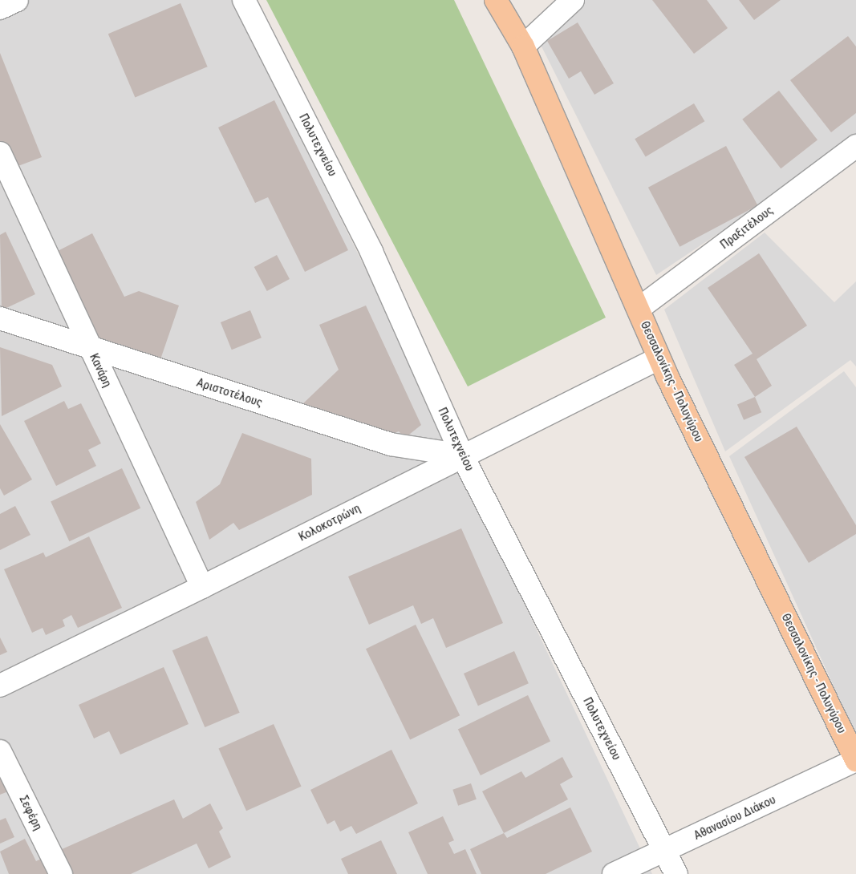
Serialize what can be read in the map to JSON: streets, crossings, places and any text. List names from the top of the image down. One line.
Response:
{"streets":{"main road":["Θεσσαλονίκης - Πολυγύρου"],"street":["Πολυτεχνείου","Πραξιτέλους","Κανάρη","Αριστοτέλους","Κολοκοτρώνη","Σεφέρη","Αθανασίου Διάκου"]},"crossings":[["Πολυτεχνείου","Αριστοτέλους"],["Πολυτεχνείου","Κολοκοτρώνη"],["Πολυτεχνείου","Αθανασίου Διάκου"],["Πραξιτέλους","Θεσσαλονίκης - Πολυγύρου"],["Κανάρη","Αριστοτέλους"],["Κανάρη","Κολοκοτρώνη"],["Θεσσαλονίκης - Πολυγύρου","Κολοκοτρώνη"],["Θεσσαλονίκης - Πολυγύρου","Αθανασίου Διάκου"],["Αριστοτέλους","Κολοκοτρώνη"]]}
